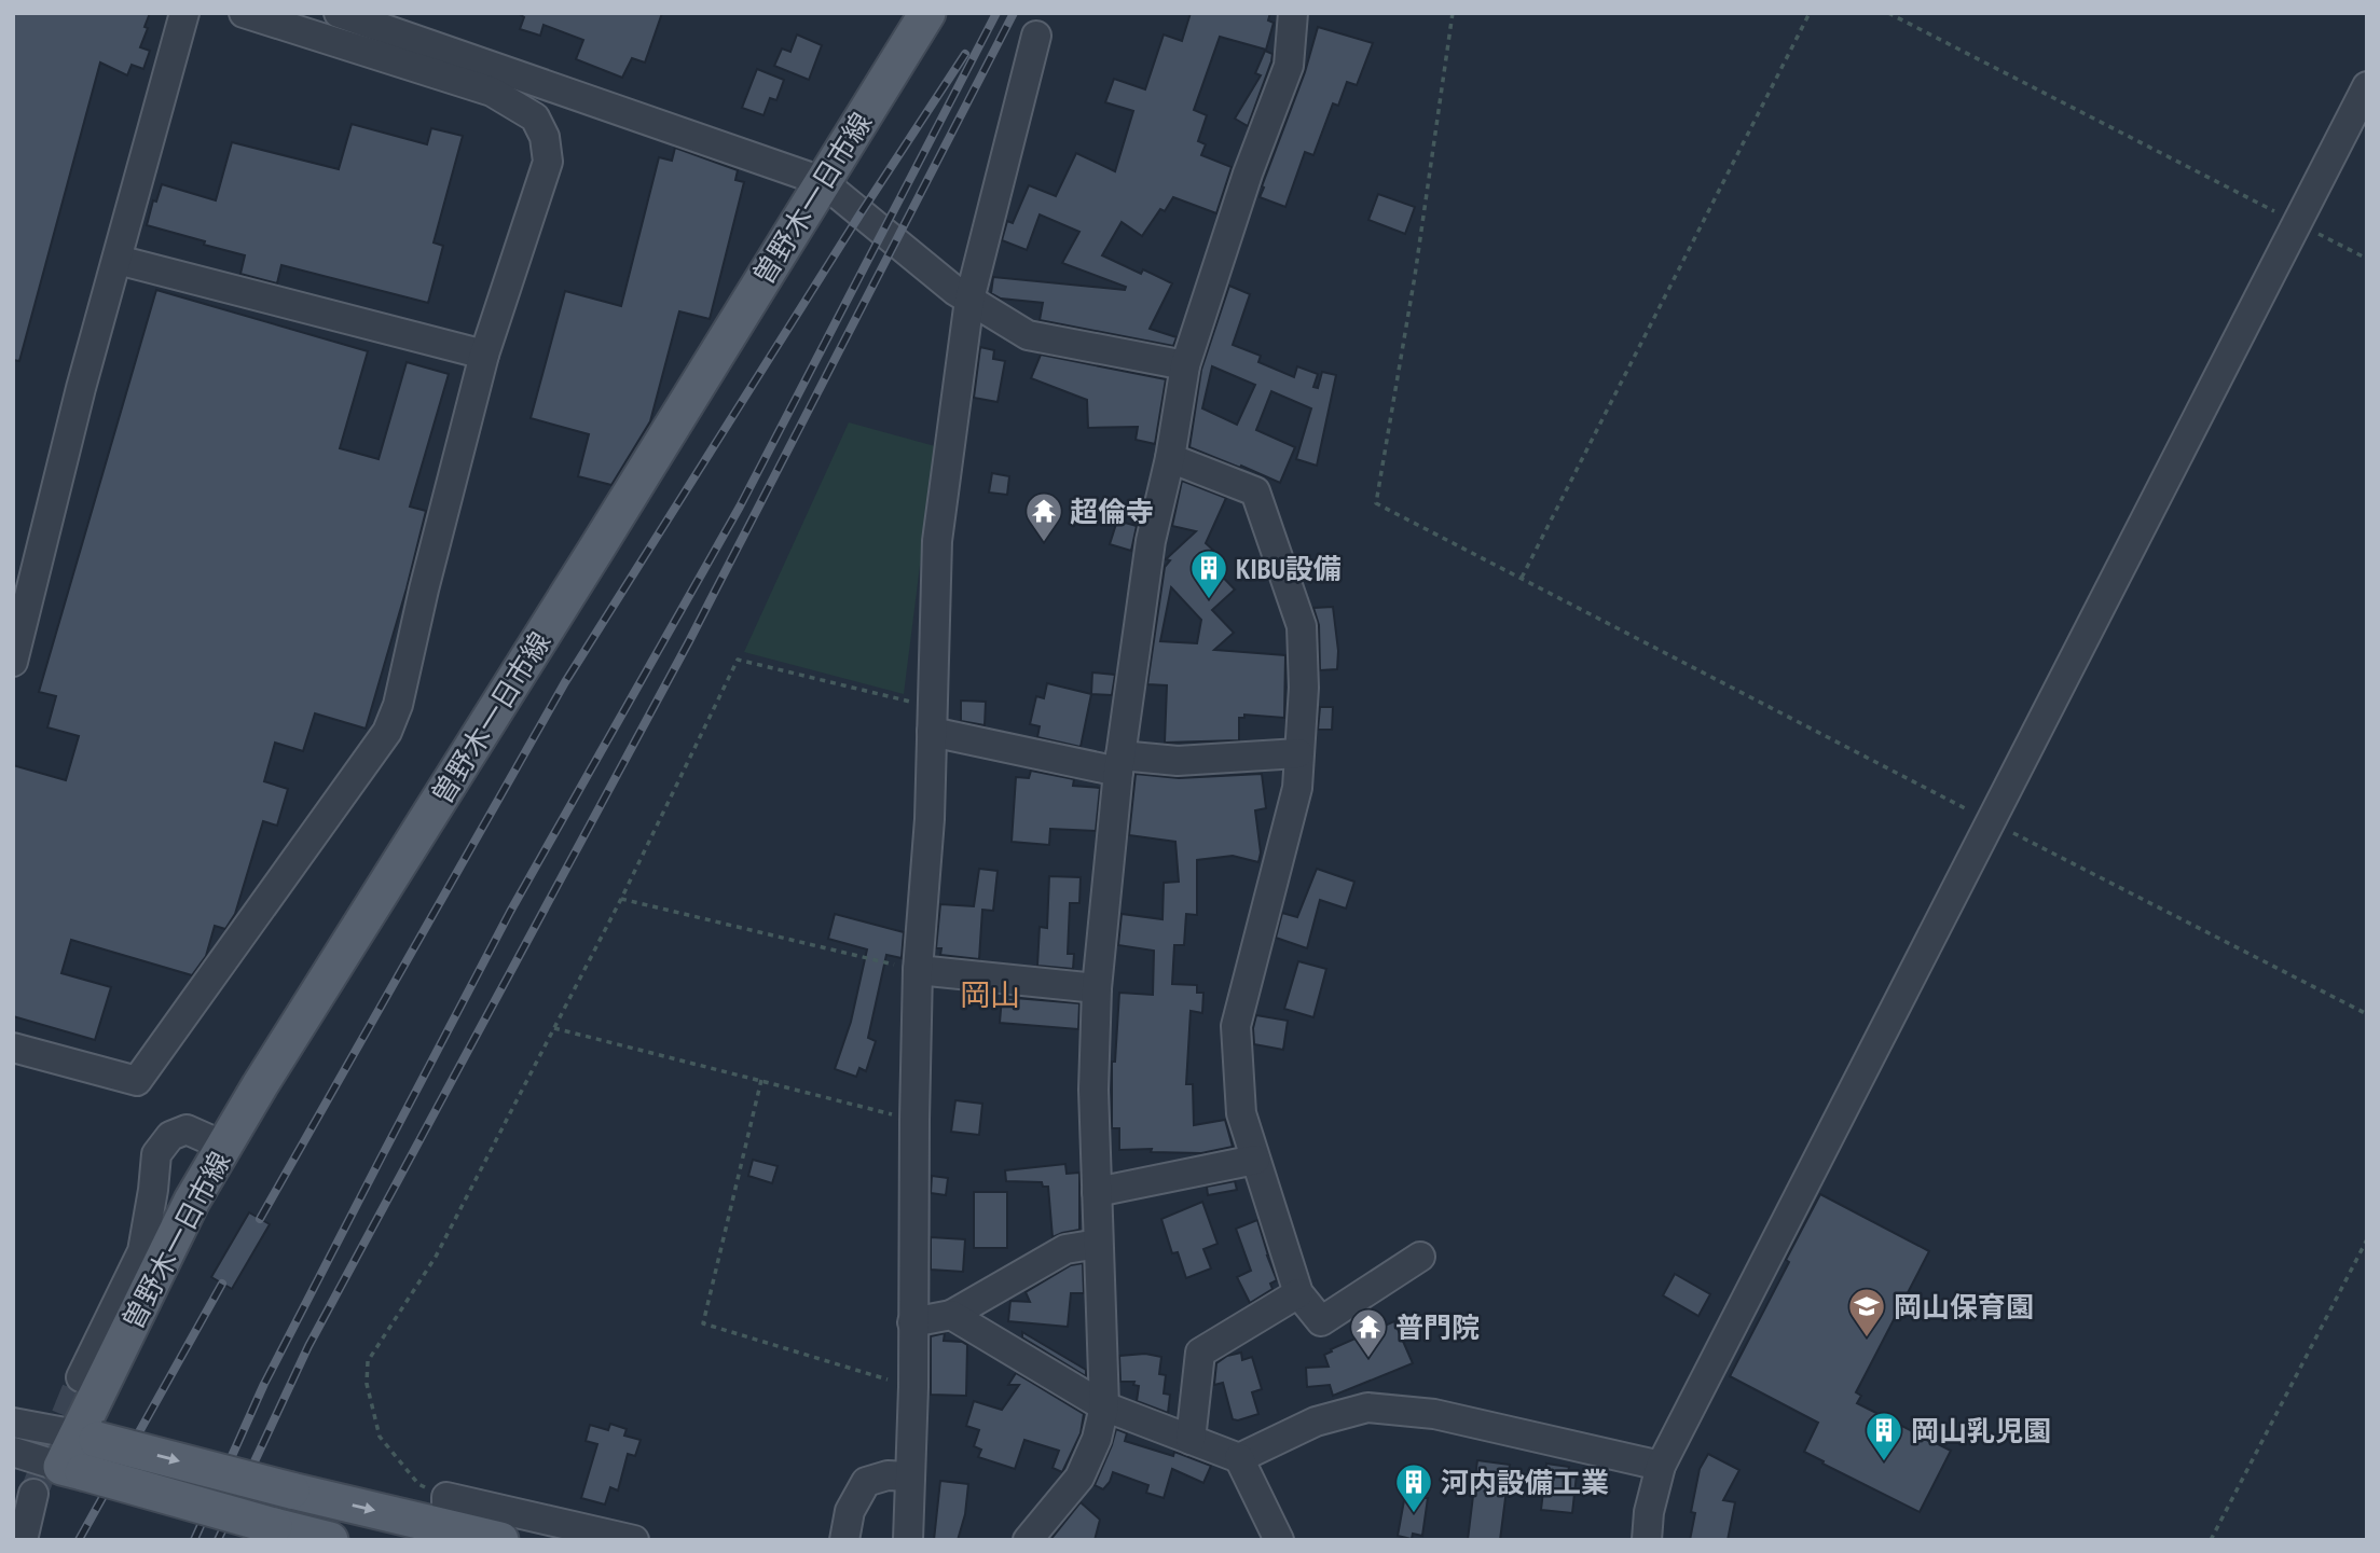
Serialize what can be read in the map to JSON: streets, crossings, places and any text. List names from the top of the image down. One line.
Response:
{"streets":{"main road":["曽野木一日市線"]},"districts":["岡山"],"places":{"temple":["超倫寺","普門院"],"building":["KIBU設備","岡山乳児園","河内設備工業"],"school or university":["岡山保育園"]}}
